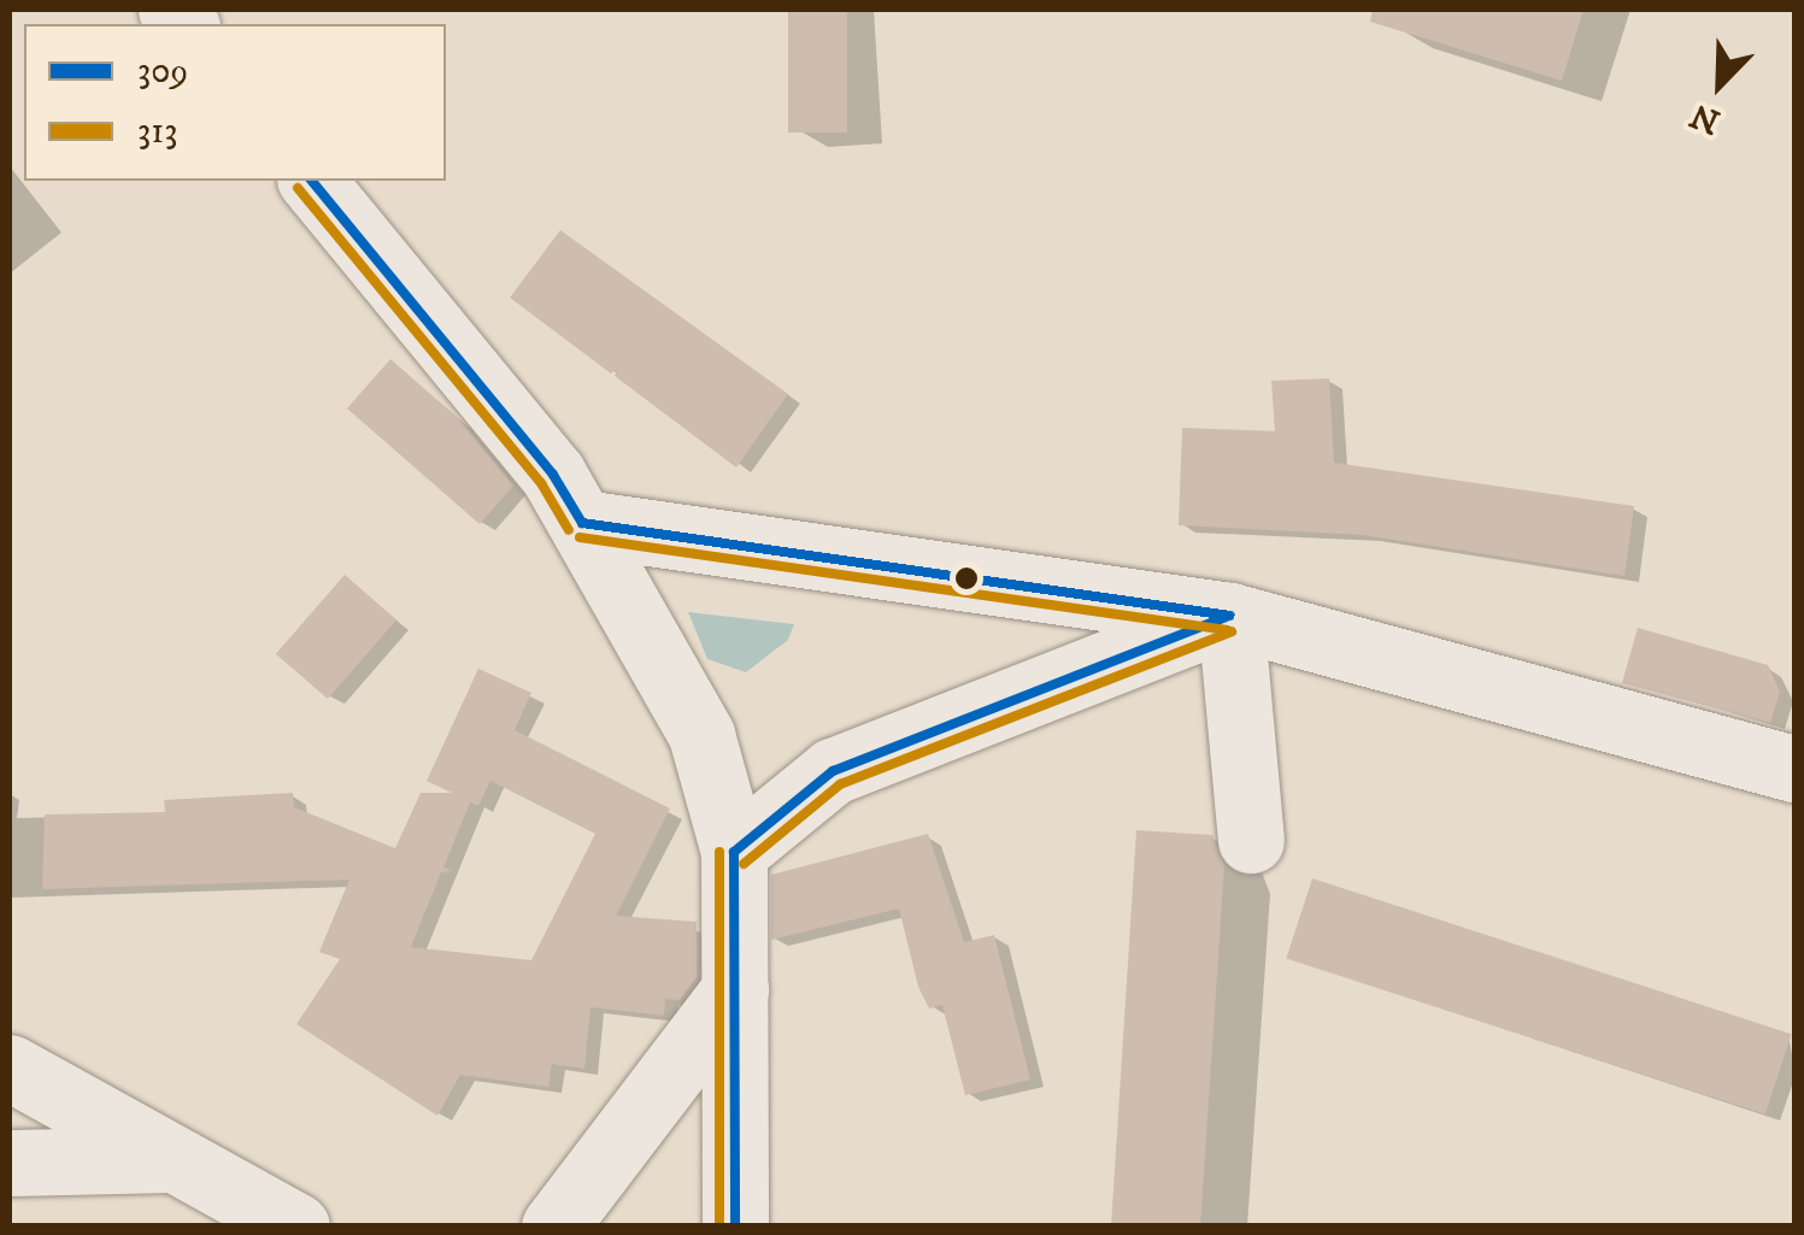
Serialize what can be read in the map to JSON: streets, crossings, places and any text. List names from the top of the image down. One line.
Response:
{"lines":["transit line 309","transit line 313"],"legend":["309","313"],"north":"bottom left"}
